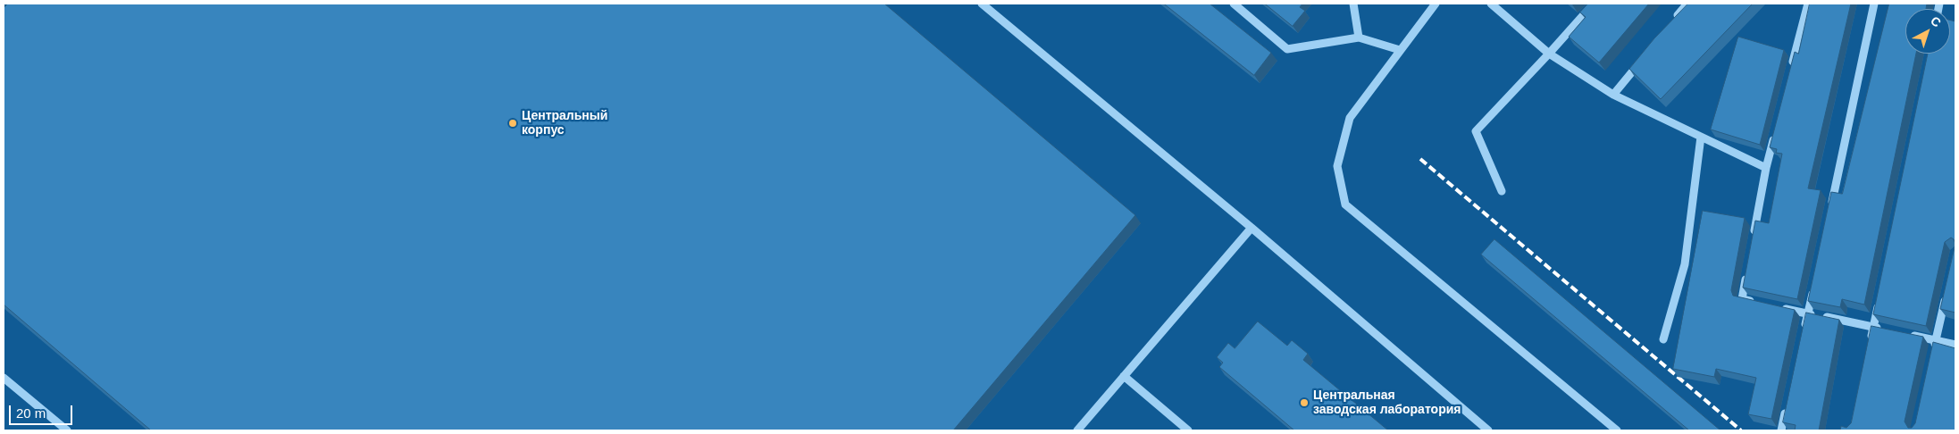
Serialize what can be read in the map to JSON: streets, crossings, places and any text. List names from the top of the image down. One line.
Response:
{"places":["Центральный корпус","Центральная заводская лаборатория"],"scale_bar":"20 m","north":"top right"}
